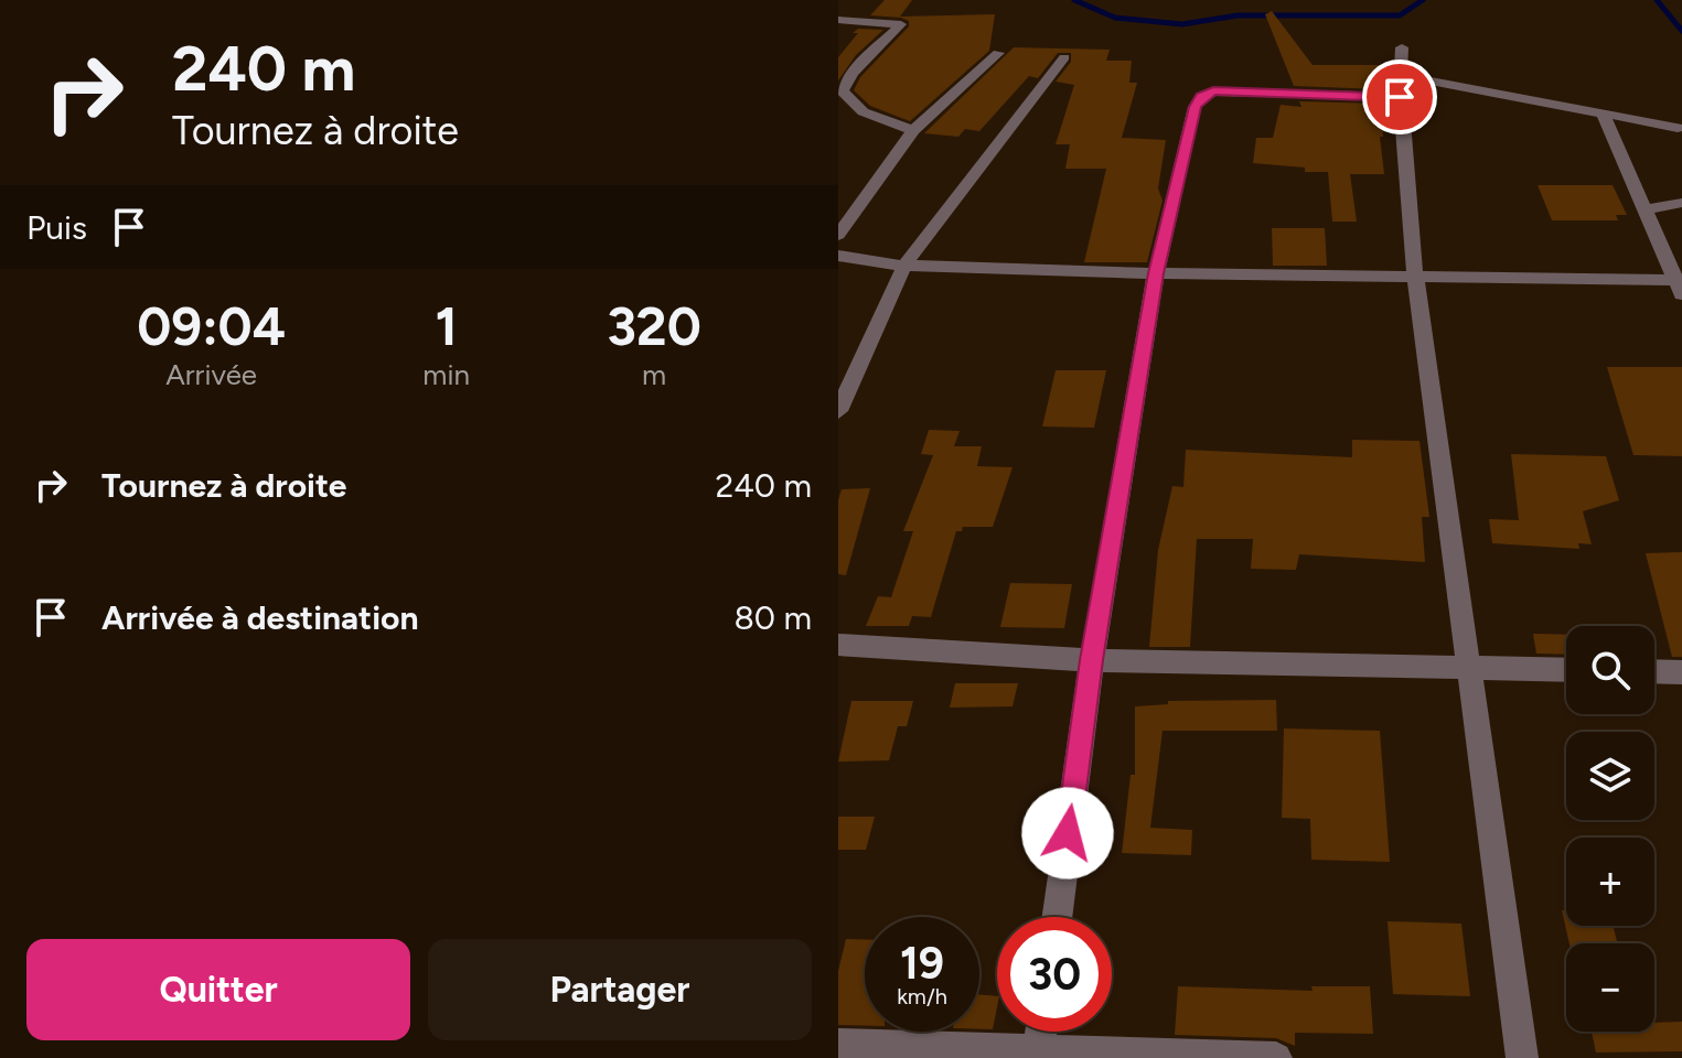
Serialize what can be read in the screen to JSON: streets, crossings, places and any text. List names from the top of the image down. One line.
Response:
{"page":{"turn":["240 m","Tournez à droite"],"then":"Puis","eta":["09:04","Arrivée","1","min","320","m"],"list":[{"name":"Tournez à droite","value":"240 m"},{"name":"Arrivée à destination","value":"80 m"}],"map_buttons":["+","−"],"speed":"19 km/h","limit":"30","buttons":["Quitter","Partager"]}}
